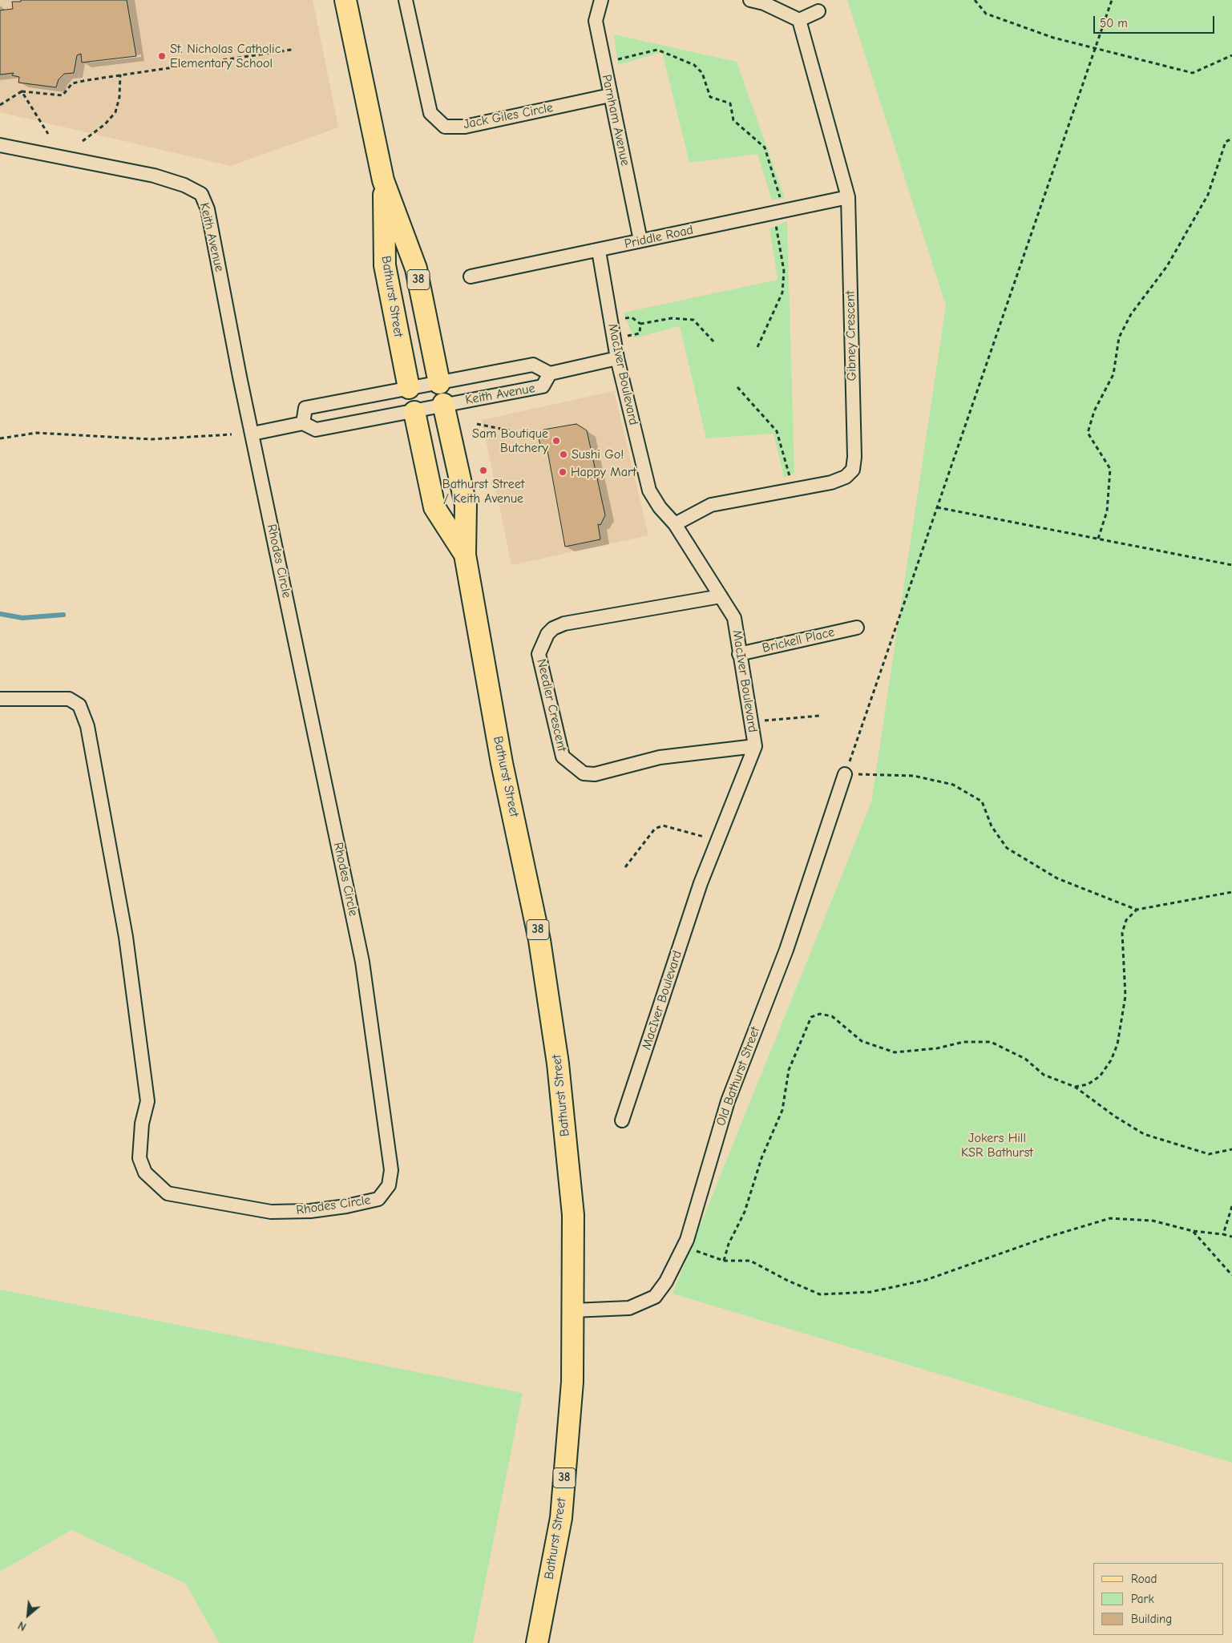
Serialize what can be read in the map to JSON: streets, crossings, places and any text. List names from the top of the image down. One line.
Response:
{"streets":{"main road":["38","Bathurst Street"],"street":["Jack Giles Circle","Parnham Avenue","Keith Avenue","Priddle Road","Gibney Crescent","MacIver Boulevard","Rhodes Circle","Brickell Place","Needler Crescent","Old Bathurst Street"]},"crossings":[["Jack Giles Circle","Parnham Avenue"],["Parnham Avenue","Priddle Road"],["Keith Avenue","Bathurst Street"],["Keith Avenue","MacIver Boulevard"],["Keith Avenue","Rhodes Circle"],["Priddle Road","Gibney Crescent"],["Priddle Road","MacIver Boulevard"],["Bathurst Street","Old Bathurst Street"],["Gibney Crescent","MacIver Boulevard"],["MacIver Boulevard","Brickell Place"],["MacIver Boulevard","Needler Crescent"]],"parks":["Jokers Hill KSR Bathurst"],"places":["St. Nicholas Catholic Elementary School","Sam Boutique Butchery","Sushi Go!","Bathurst Street / Keith Avenue","Happy Mart"],"legend":["Road","Park","Building"],"scale_bar":"50 m","north":"bottom left"}
